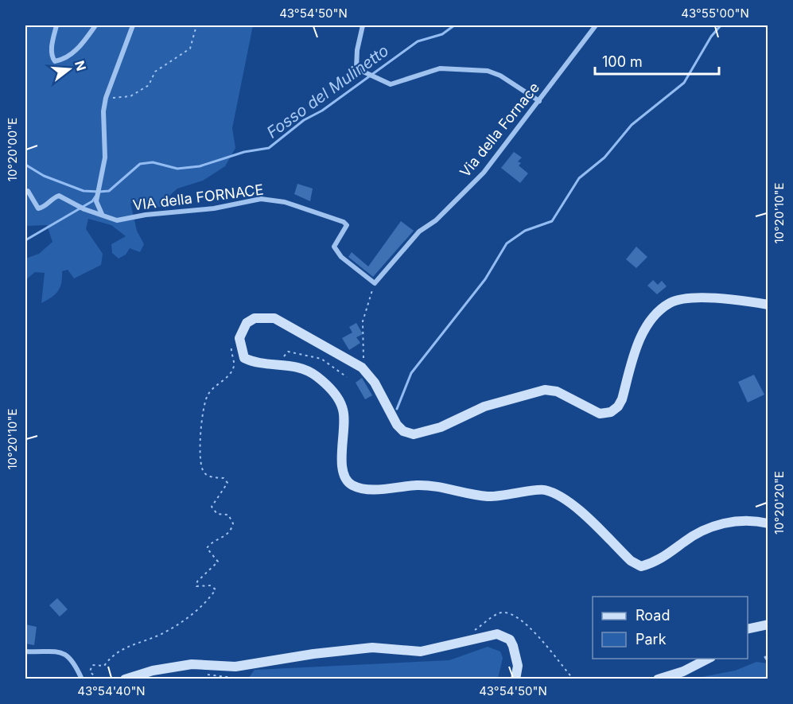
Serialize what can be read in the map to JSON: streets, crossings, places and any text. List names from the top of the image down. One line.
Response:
{"streets":{"street":["Via della Fornace","VIA della FORNACE"]},"crossings":[["Via della Fornace","VIA della FORNACE"]],"water":["Fosso del Mulinetto"],"legend":["Road","Park"],"scale_bar":"100 m","north":"right","coordinates":["43°54'50\"N","43°55'00\"N","10°20'00\"E","10°20'10\"E","10°20'20\"E","43°54'40\"N"]}
